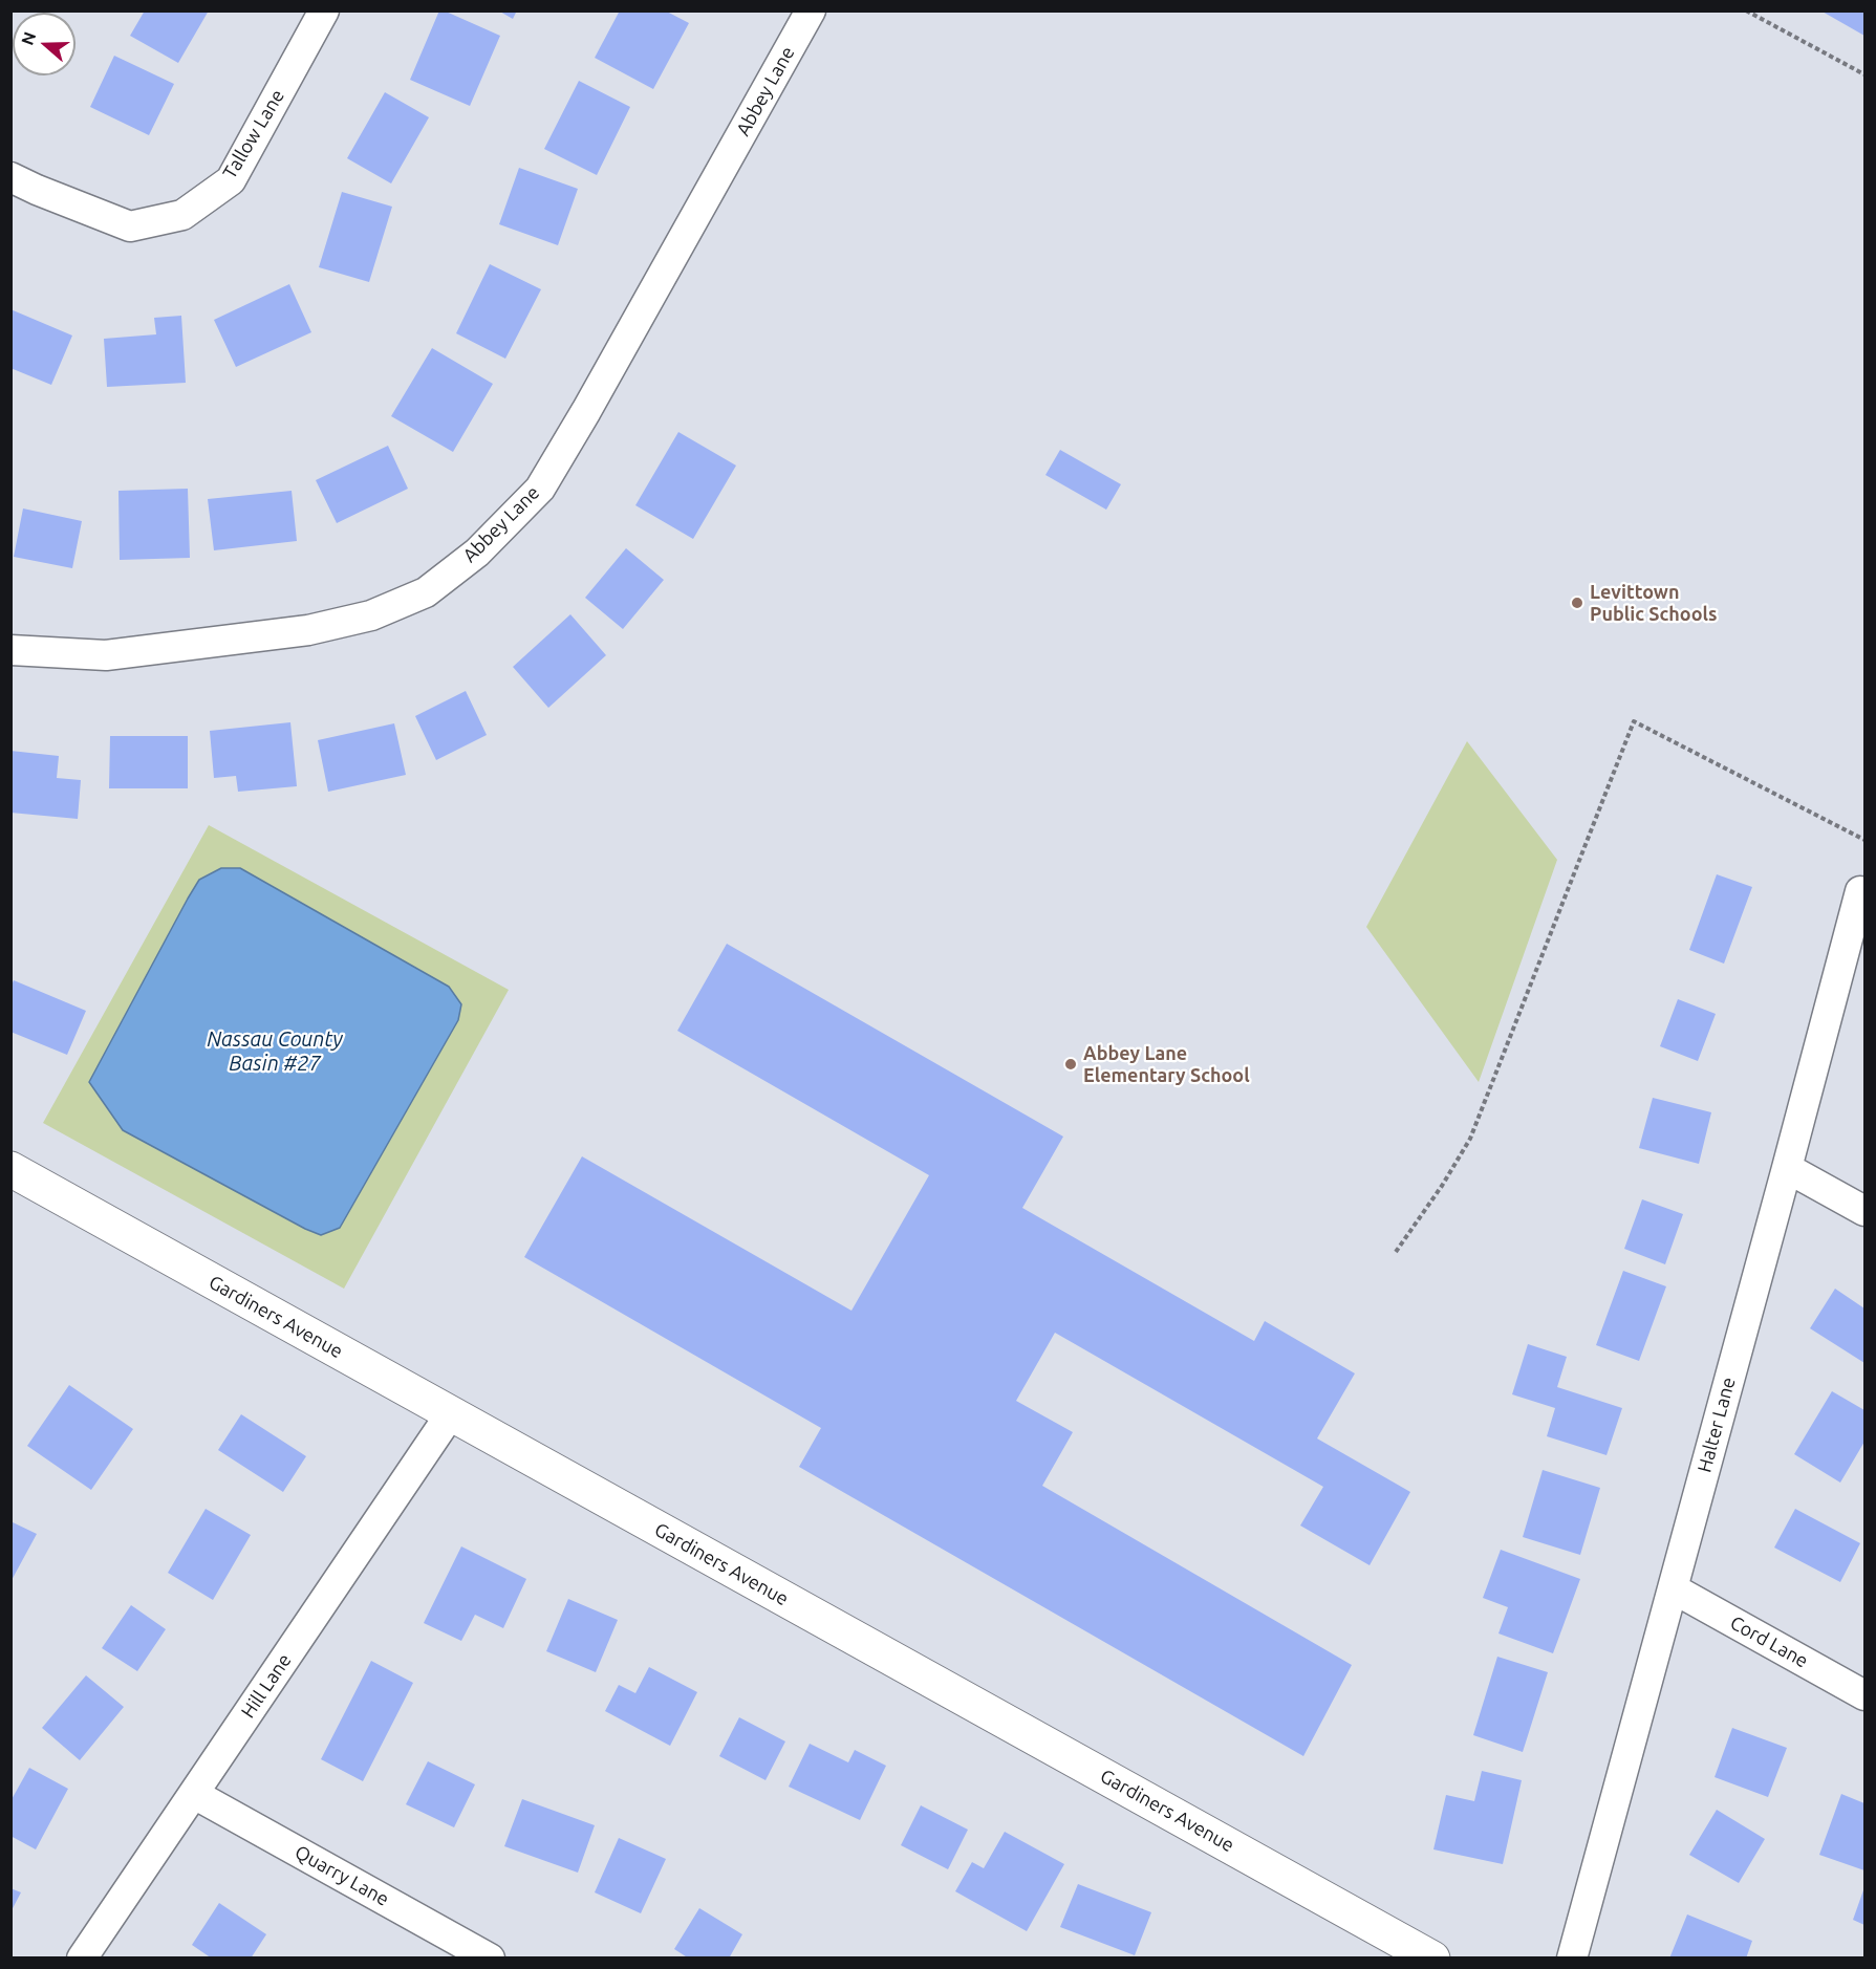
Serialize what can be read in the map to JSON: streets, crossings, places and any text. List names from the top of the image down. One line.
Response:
{"streets":{"main road":["Gardiners Avenue"],"street":["Abbey Lane","Tallow Lane","Halter Lane","Cord Lane","Hill Lane","Quarry Lane"]},"crossings":[["Gardiners Avenue","Hill Lane"],["Halter Lane","Cord Lane"],["Hill Lane","Quarry Lane"]],"water":["Nassau County Basin #27"],"places":["Levittown Public Schools","Abbey Lane Elementary School"],"north":"left"}
